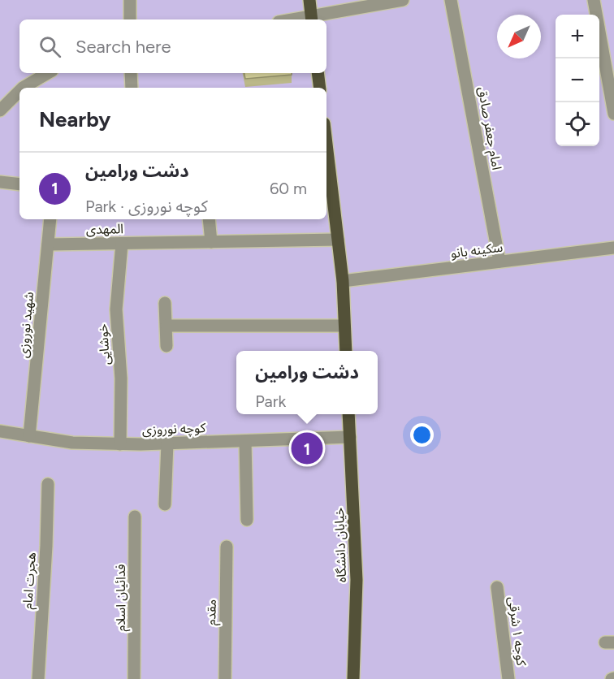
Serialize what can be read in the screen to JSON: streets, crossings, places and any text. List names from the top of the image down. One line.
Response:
{"streets":{"main road":["خیابان دانشگاه"],"street":["امام جعفر صادق","المهدی","سکینه بانو","شهید نوروزی","خوشایی","کوچه نوروزی","هجرت امام","فدائیان اسلام","مقدم","کوجه ۱ شرقی"]},"crossings":[["امام جعفر صادق","سکینه بانو"],["المهدی","شهید نوروزی"],["المهدی","خوشایی"],["شهید نوروزی","کوچه نوروزی"],["خوشایی","کوچه نوروزی"],["کوچه نوروزی","خیابان دانشگاه"]],"north":"bottom left","page":{"map_buttons":["+","−"],"search":"Search here","heading":"Nearby","list":[{"mark":"1","name":"دشت ورامین","note":"Park · کوچه نوروزی","value":"60 m"}],"popup":["دشت ورامین","Park"],"pins":"1"}}
